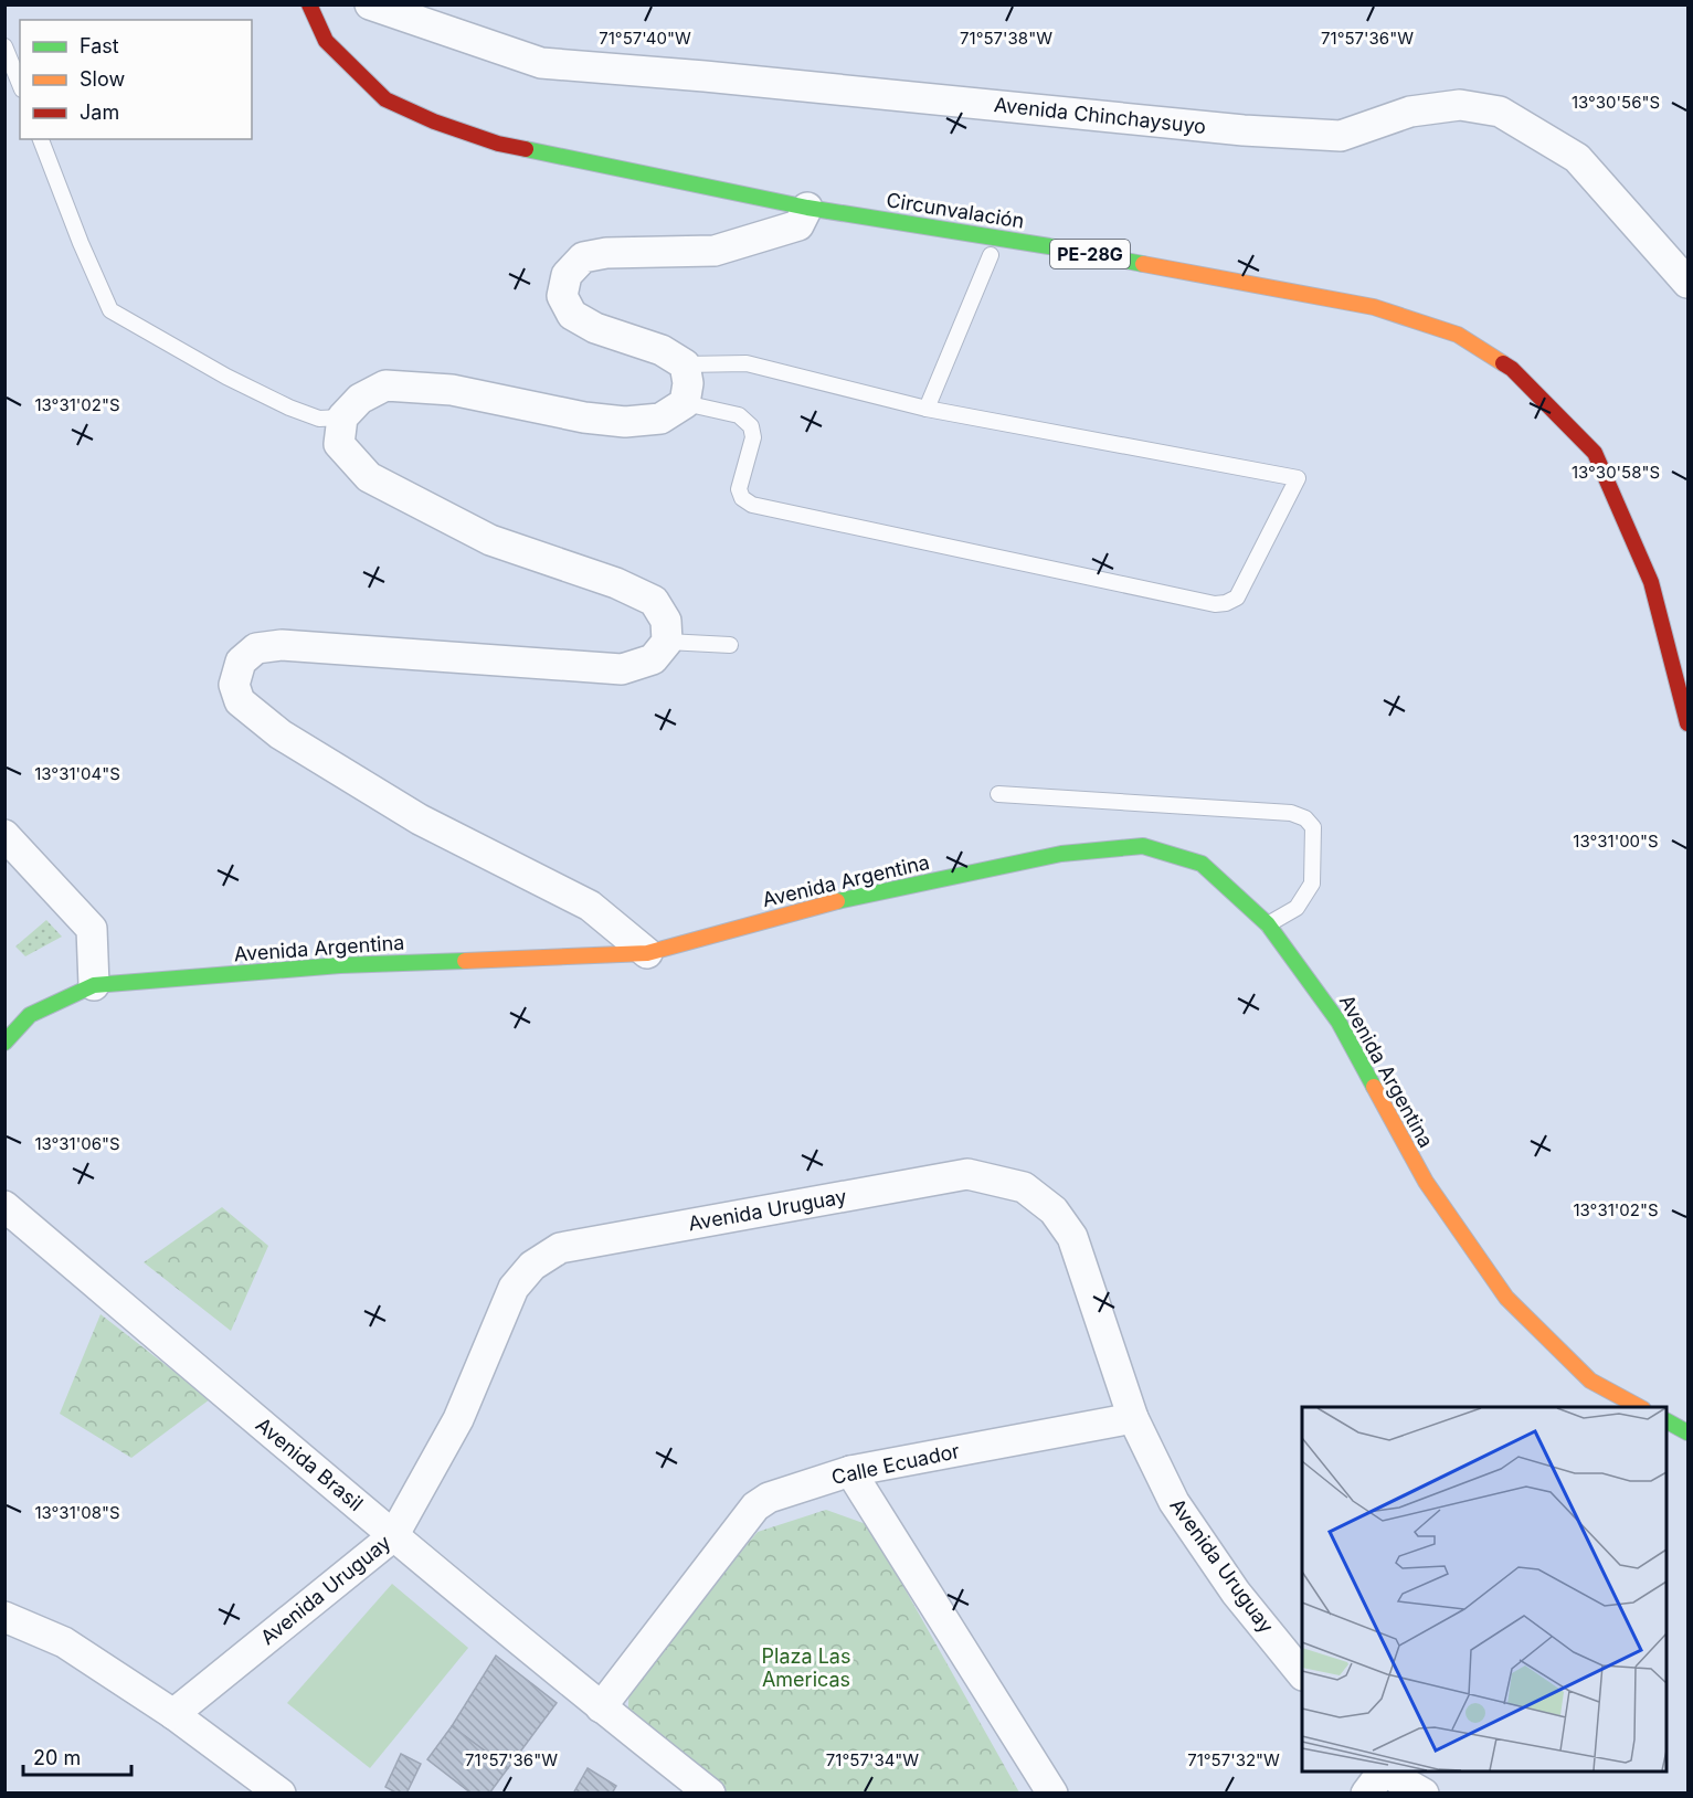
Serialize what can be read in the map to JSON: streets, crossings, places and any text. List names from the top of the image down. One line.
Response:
{"streets":{"highway":["Circunvalación","PE-28G","Avenida Argentina"],"street":["Avenida Chinchaysuyo","Avenida Uruguay","Avenida Brasil","Calle Ecuador"]},"crossings":[["Avenida Uruguay","Avenida Brasil"],["Avenida Uruguay","Calle Ecuador"],["Avenida Brasil","Calle Ecuador"]],"parks":["Plaza Las Americas"],"legend":["Fast","Slow","Jam"],"scale_bar":"20 m","coordinates":["71°57'40\"W","71°57'38\"W","71°57'36\"W","13°30'56\"S","13°31'02\"S","13°30'58\"S","13°31'04\"S","13°31'00\"S","13°31'06\"S","13°31'08\"S","71°57'34\"W","71°57'32\"W"]}
